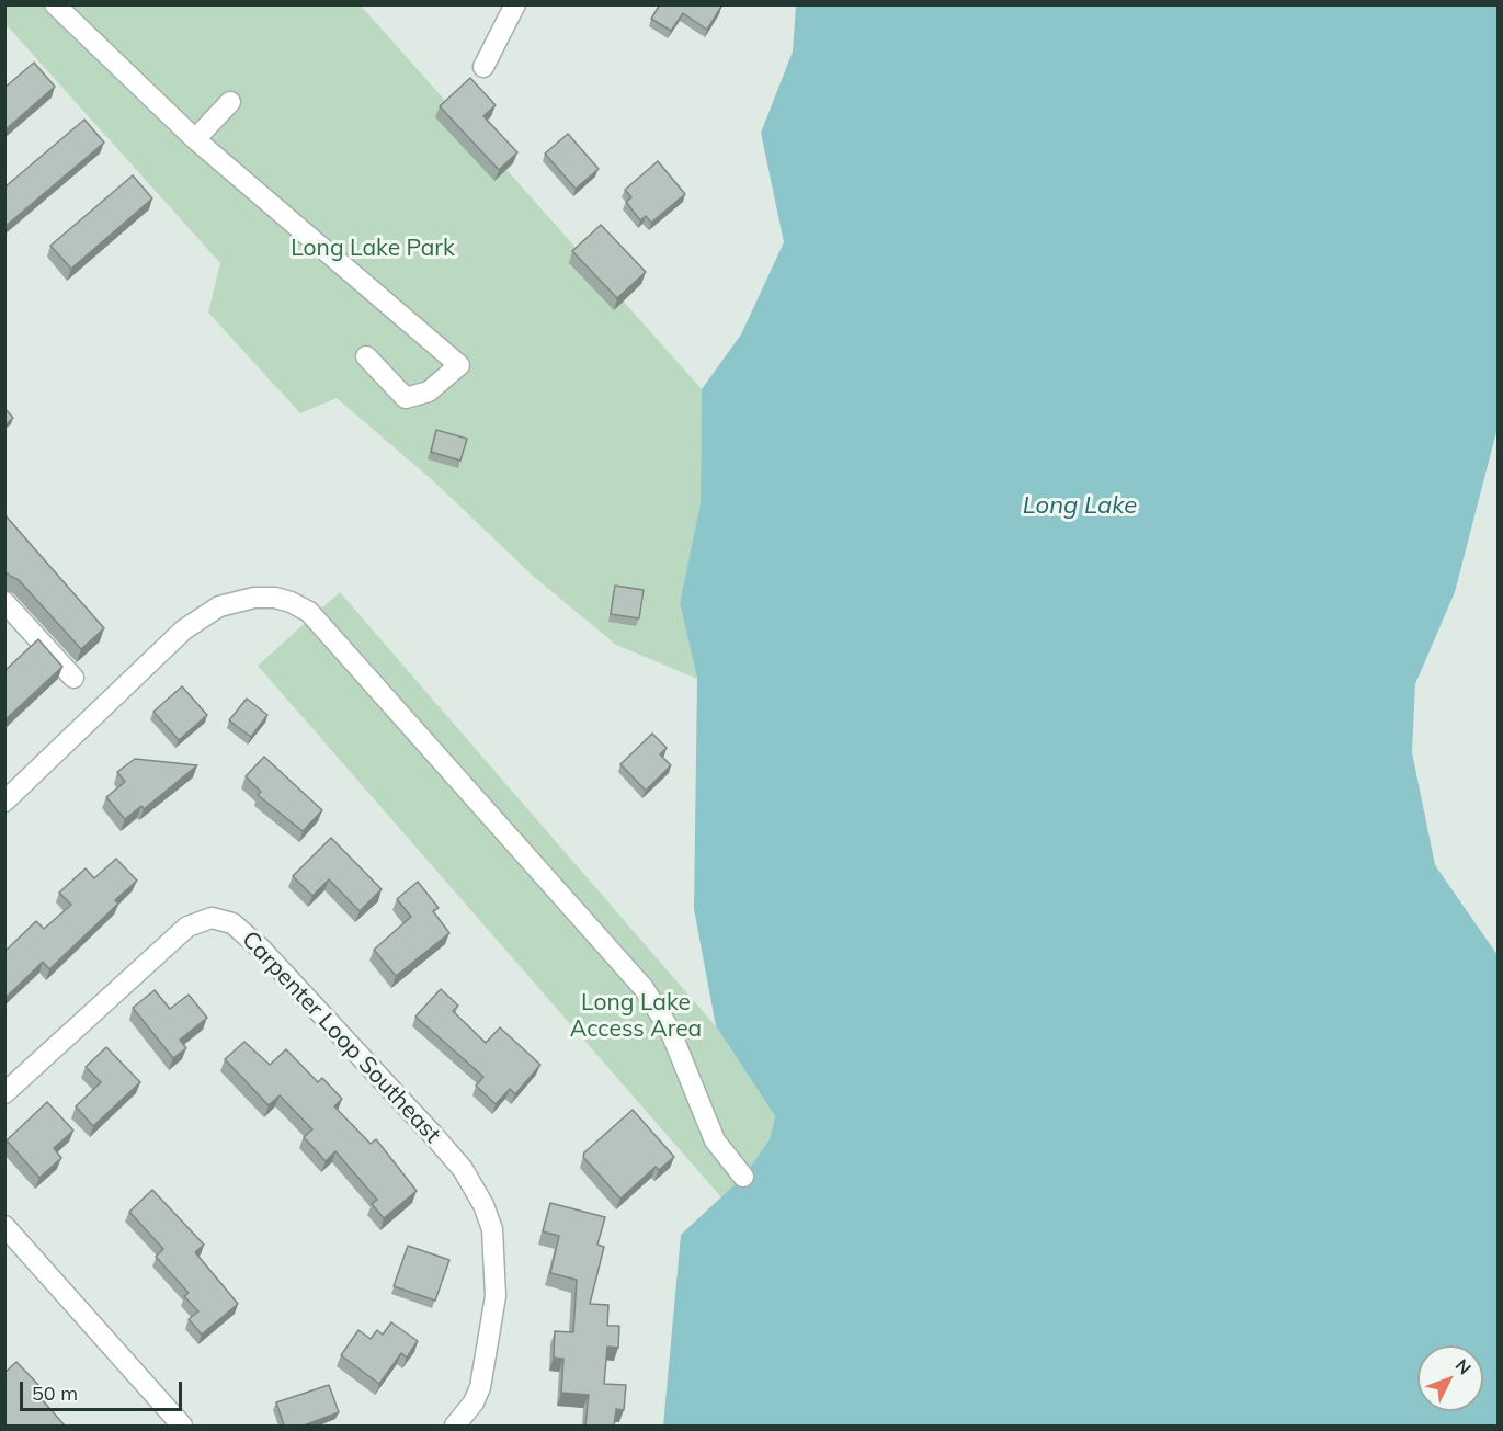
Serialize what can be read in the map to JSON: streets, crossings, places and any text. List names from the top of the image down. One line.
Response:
{"streets":{"street":["Carpenter Loop Southeast"]},"water":["Long Lake"],"parks":["Long Lake Park","Long Lake Access Area"],"scale_bar":"50 m","north":"top right"}
